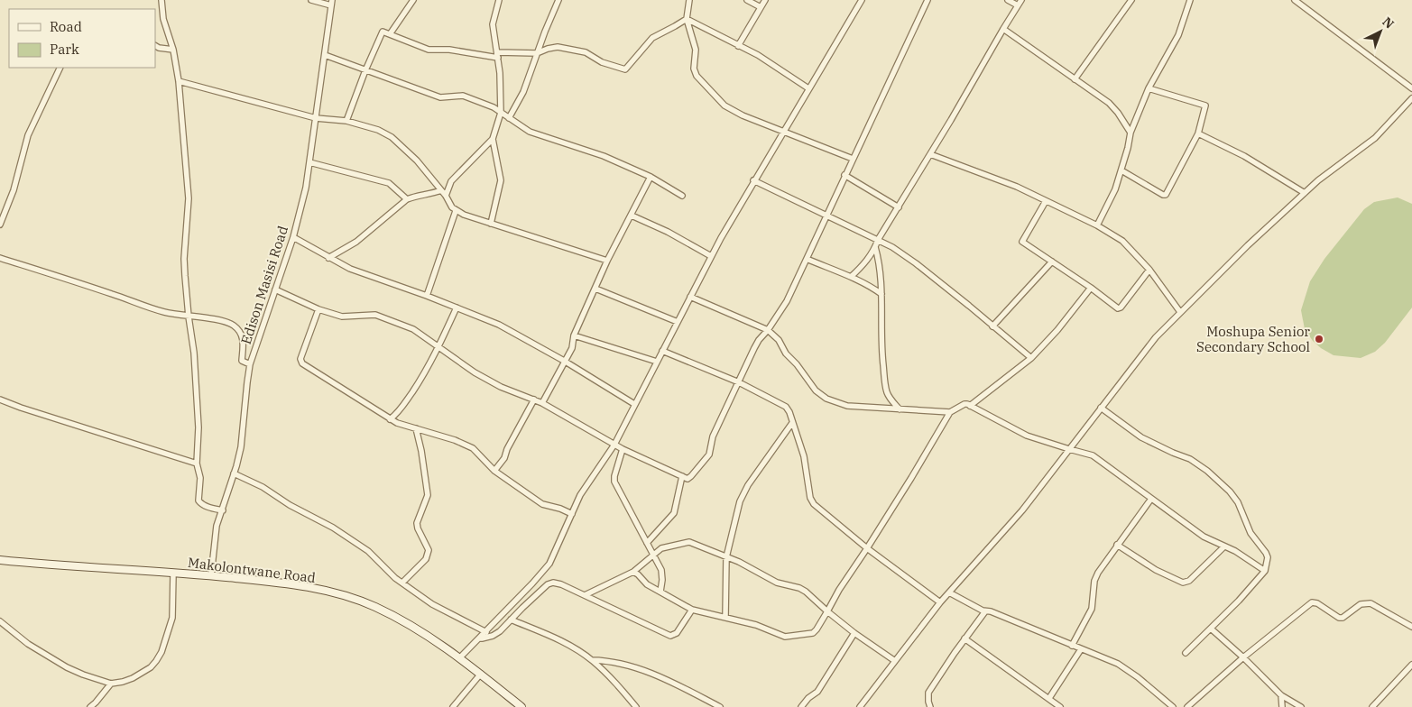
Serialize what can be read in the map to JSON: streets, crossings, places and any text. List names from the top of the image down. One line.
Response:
{"streets":{"main road":["Makolontwane Road"],"street":["Edison Masisi Road"]},"crossings":[["Edison Masisi Road","Makolontwane Road"]],"places":["Moshupa Senior Secondary School"],"legend":["Road","Park"],"north":"top right"}
